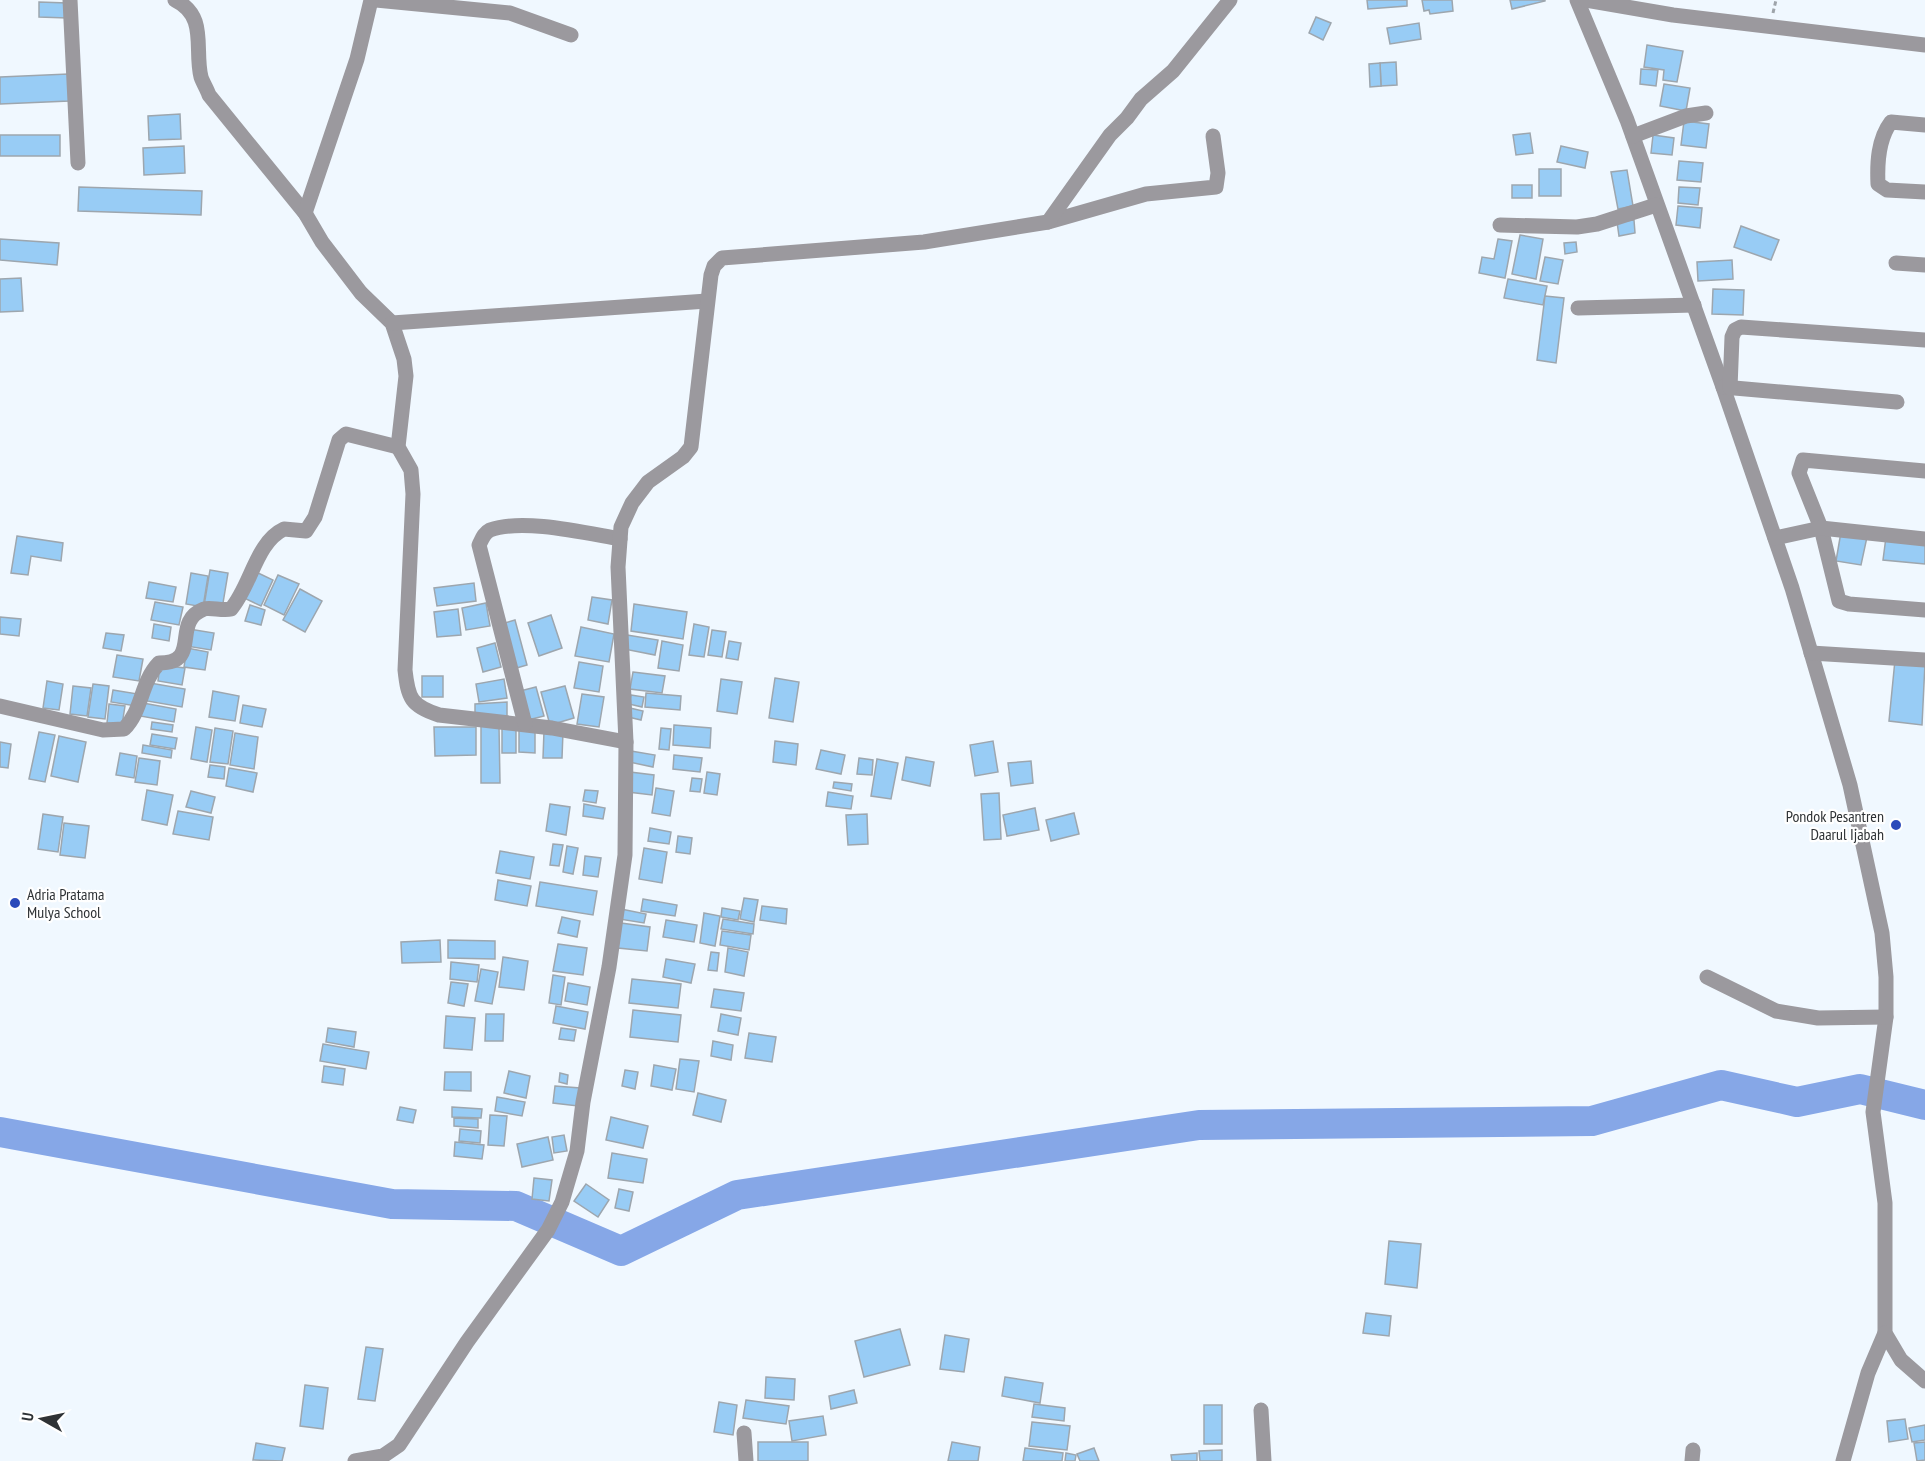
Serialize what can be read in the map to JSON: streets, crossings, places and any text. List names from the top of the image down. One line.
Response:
{"places":["Pondok Pesantren Daarul Ijabah","Adria Pratama Mulya School"],"north":"left"}
